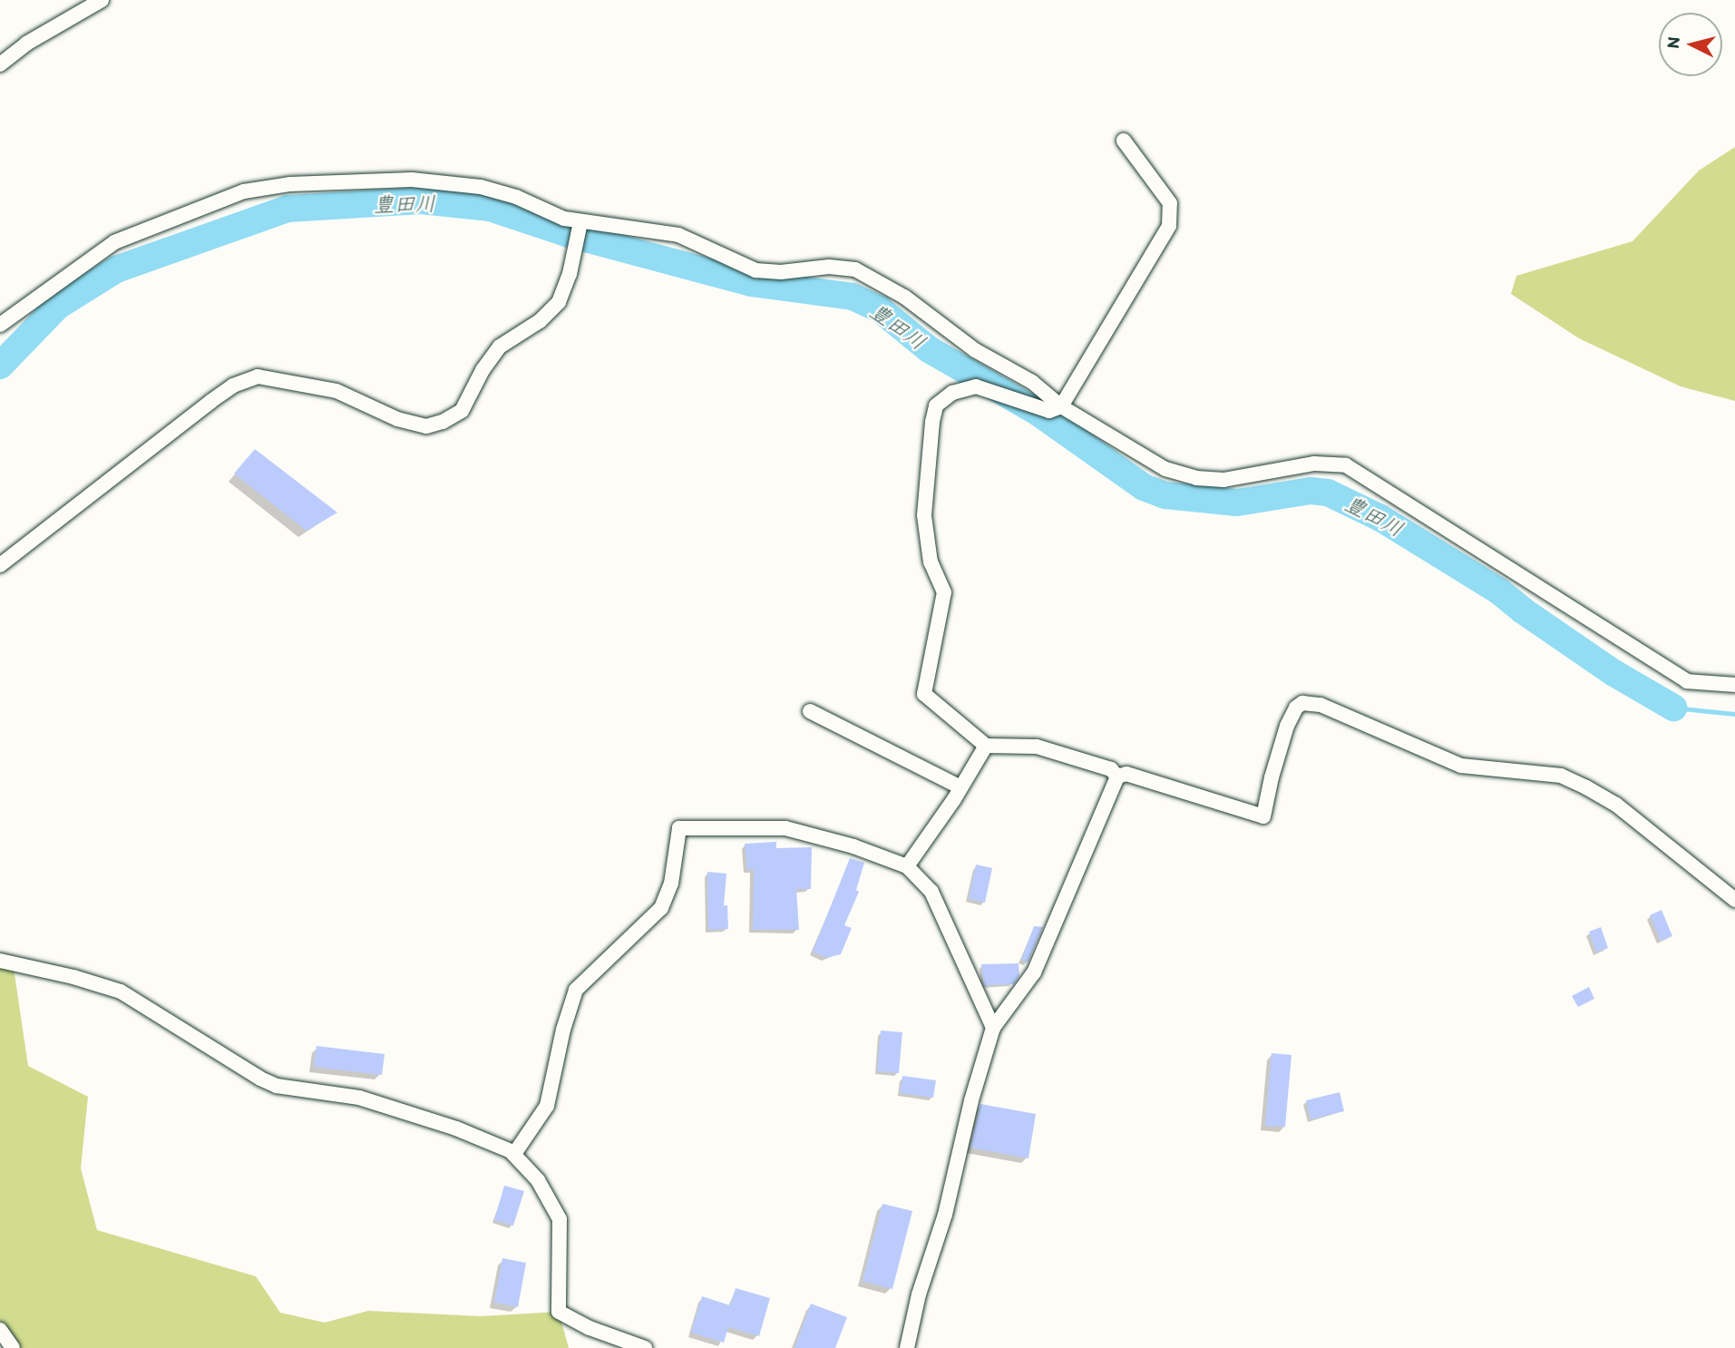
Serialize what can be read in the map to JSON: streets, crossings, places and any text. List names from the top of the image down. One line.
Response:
{"water":["豊田川"],"north":"left"}
